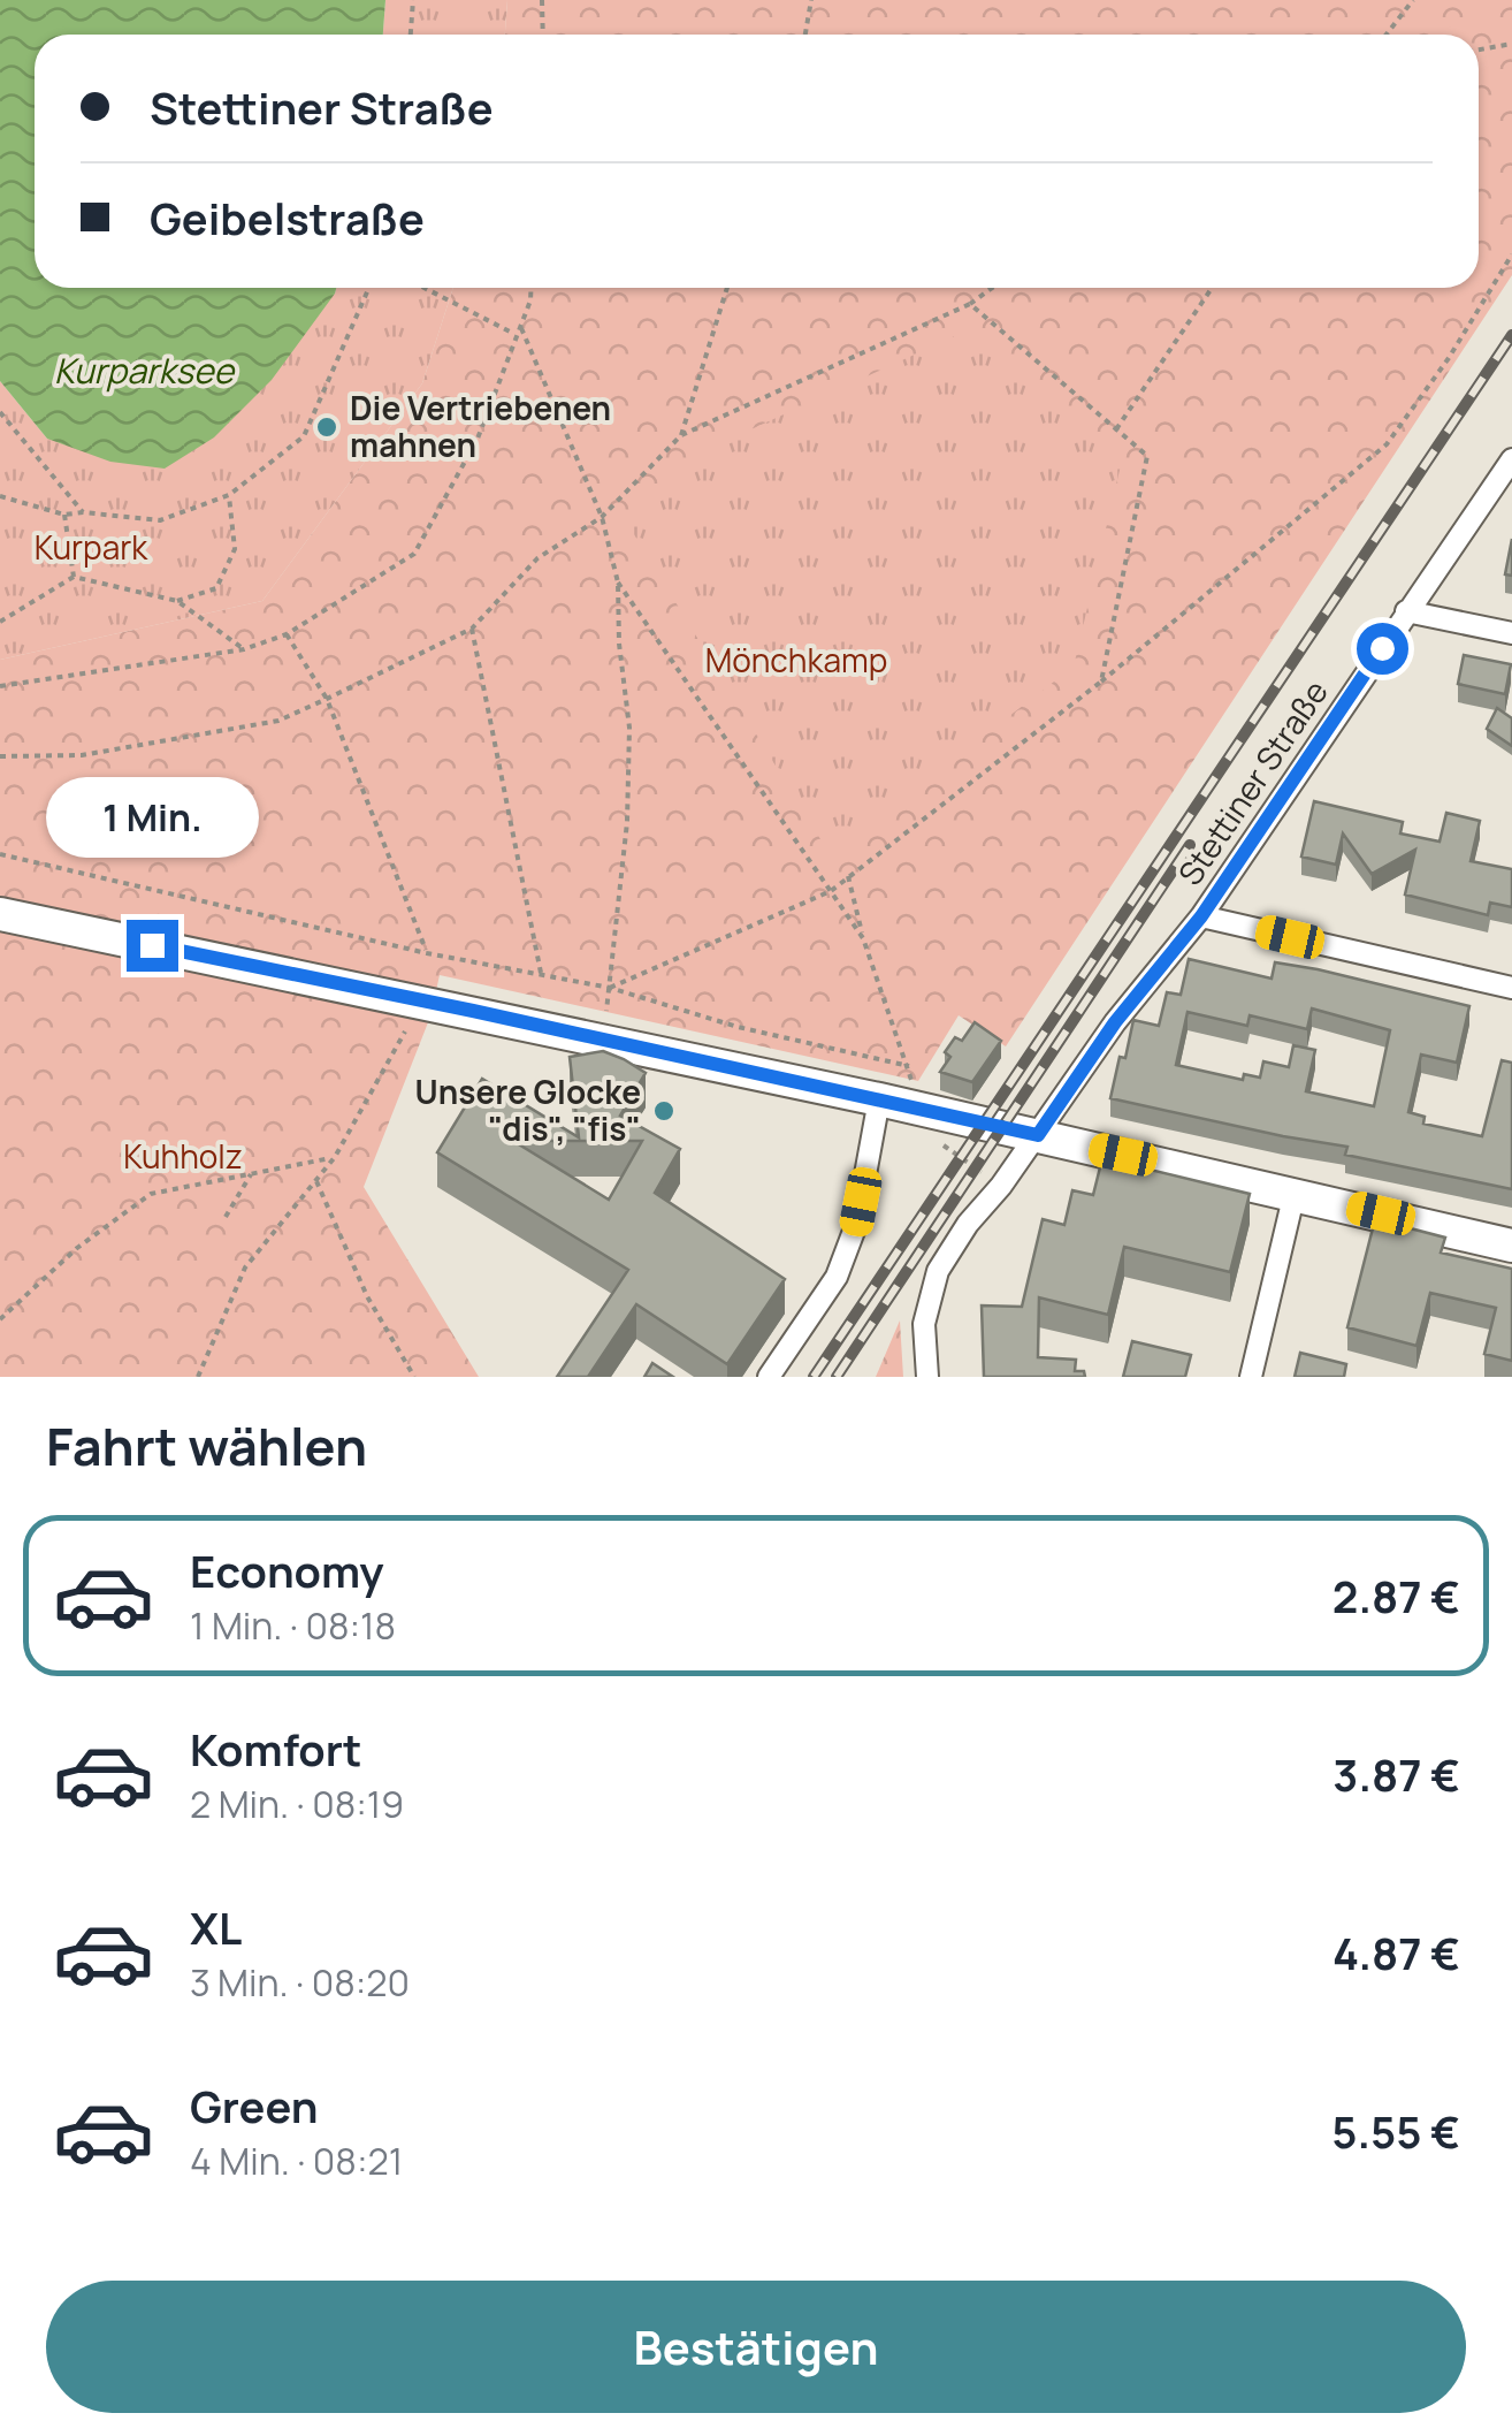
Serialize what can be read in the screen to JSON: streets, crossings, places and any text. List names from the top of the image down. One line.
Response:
{"streets":{"street":["Stettiner Straße"]},"water":["Kurparksee"],"parks":["Kurpark","Mönchkamp","Kuhholz"],"places":["Die Vertriebenen mahnen","Unsere Glocke \"dis\", \"fis\""],"page":{"banner":["Stettiner Straße","Geibelstraße"],"bubble":"1 Min.","heading":"Fahrt wählen","list":[{"name":"Economy","note":"1 Min. · 08:18","value":"2.87 €"},{"name":"Komfort","note":"2 Min. · 08:19","value":"3.87 €"},{"name":"XL","note":"3 Min. · 08:20","value":"4.87 €"},{"name":"Green","note":"4 Min. · 08:21","value":"5.55 €"}],"buttons":"Bestätigen"}}
